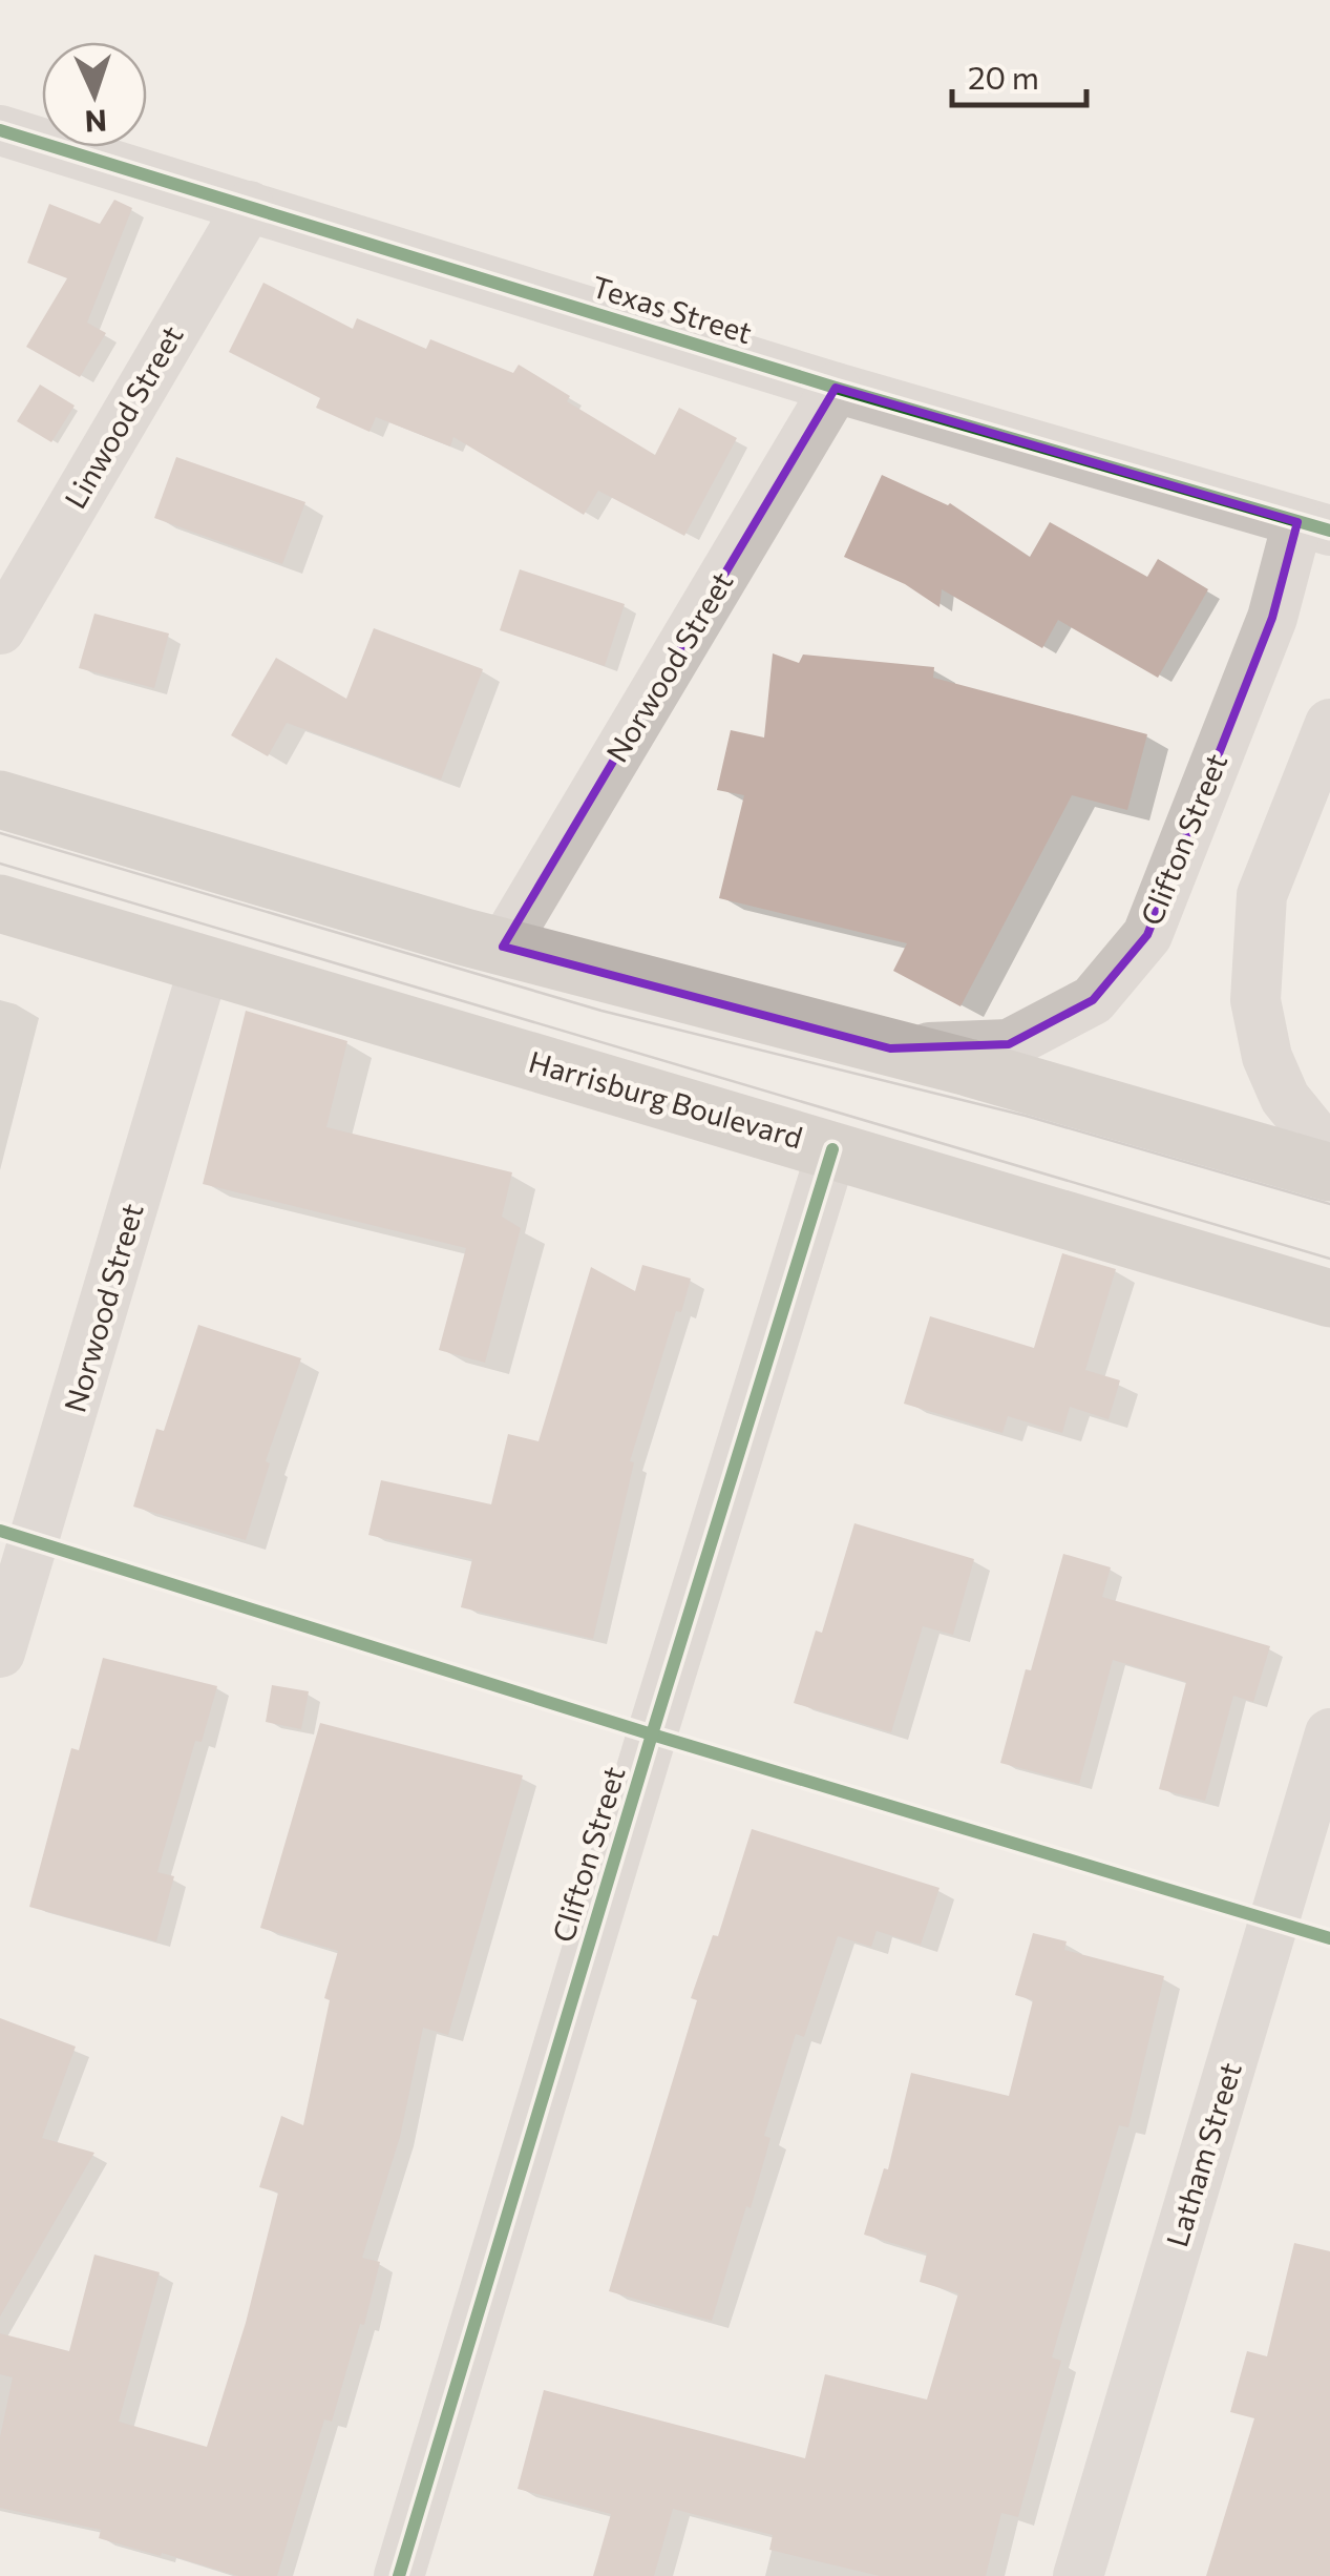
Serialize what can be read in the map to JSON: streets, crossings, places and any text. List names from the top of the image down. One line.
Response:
{"streets":{"main road":["Harrisburg Boulevard"],"street":["Texas Street","Linwood Street","Norwood Street","Clifton Street","Latham Street"]},"crossings":[["Texas Street","Linwood Street"],["Texas Street","Norwood Street"],["Texas Street","Clifton Street"],["Norwood Street","Harrisburg Boulevard"],["Clifton Street","Harrisburg Boulevard"]],"scale_bar":"20 m","north":"bottom"}
